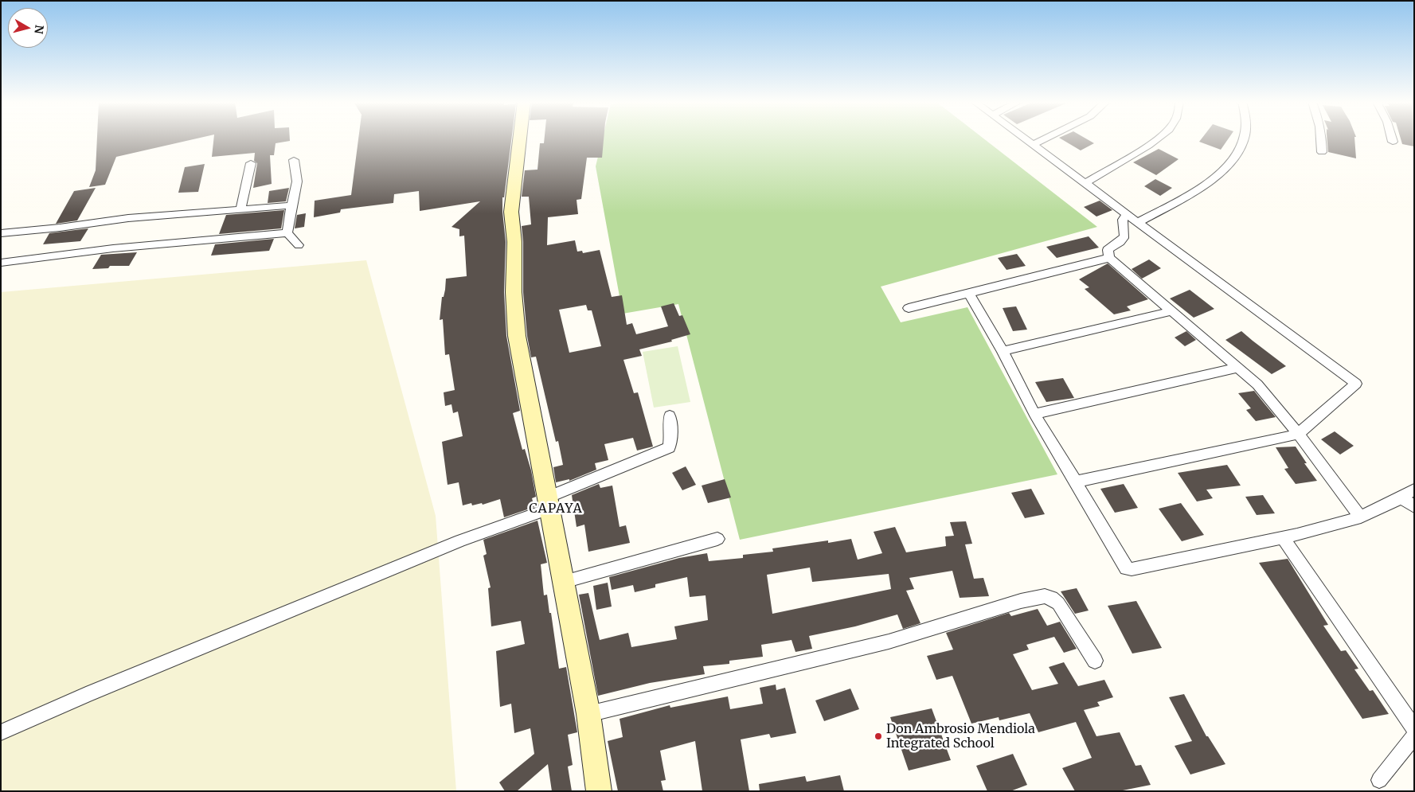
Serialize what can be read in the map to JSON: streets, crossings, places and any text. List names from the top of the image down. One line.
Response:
{"districts":["CAPAYA"],"places":["Don Ambrosio Mendiola Integrated School"],"north":"right"}
